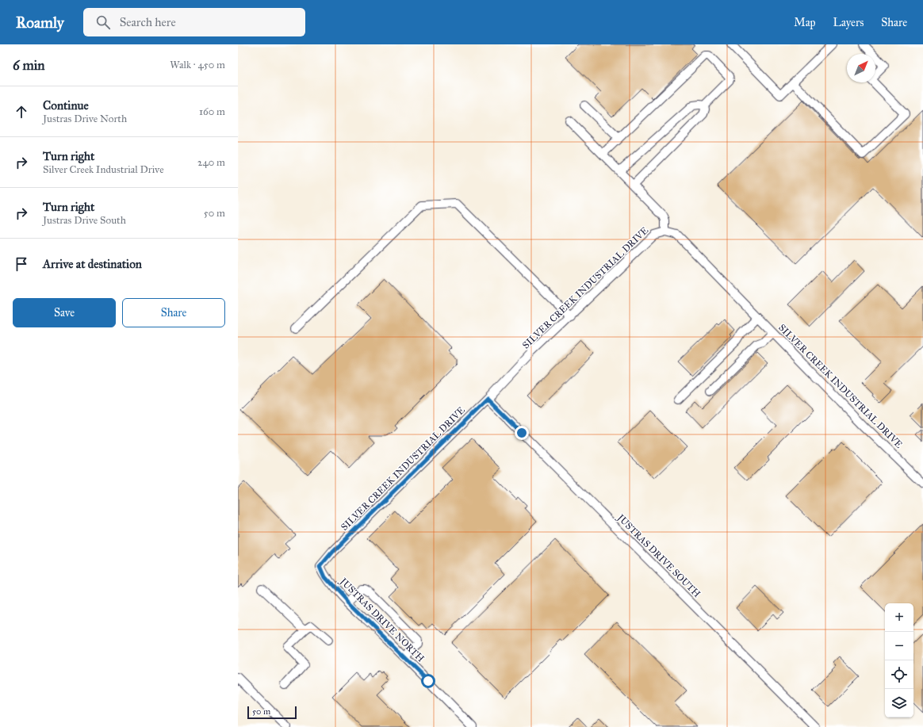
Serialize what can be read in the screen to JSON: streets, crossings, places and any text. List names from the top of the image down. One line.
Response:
{"streets":{"street":["SILVER CREEK INDUSTRIAL DRIVE","JUSTRAS DRIVE SOUTH","JUSTRAS DRIVE NORTH"]},"crossings":[["SILVER CREEK INDUSTRIAL DRIVE","JUSTRAS DRIVE SOUTH"],["SILVER CREEK INDUSTRIAL DRIVE","JUSTRAS DRIVE NORTH"]],"scale_bar":"50 m","north":"top right","page":{"header":"Roamly","search":"Search here","nav":["Map","Layers","Share"],"heading":["6 min","Walk · 450 m"],"list":[["Continue","Justras Drive North","160 m"],["Turn right","Silver Creek Industrial Drive","240 m"],["Turn right","Justras Drive South","50 m"],"Arrive at destination"],"buttons":["Save","Share"],"map_buttons":["+","−"],"scale":"50 m"}}
